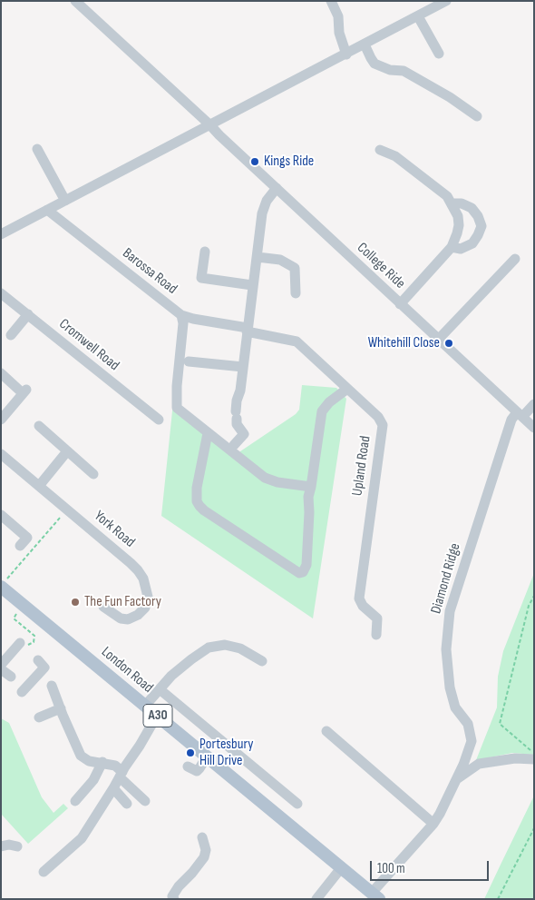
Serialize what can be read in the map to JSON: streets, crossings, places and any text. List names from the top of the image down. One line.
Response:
{"streets":{"main road":["London Road","A30"],"street":["College Ride","Barossa Road","Cromwell Road","Upland Road","York Road","Diamond Ridge"]},"crossings":[["College Ride","Diamond Ridge"],["Barossa Road","Upland Road"],["Diamond Ridge","London Road"]],"places":["Kings Ride","Whitehill Close","The Fun Factory","Portesbury Hill Drive"],"scale_bar":"100 m"}
